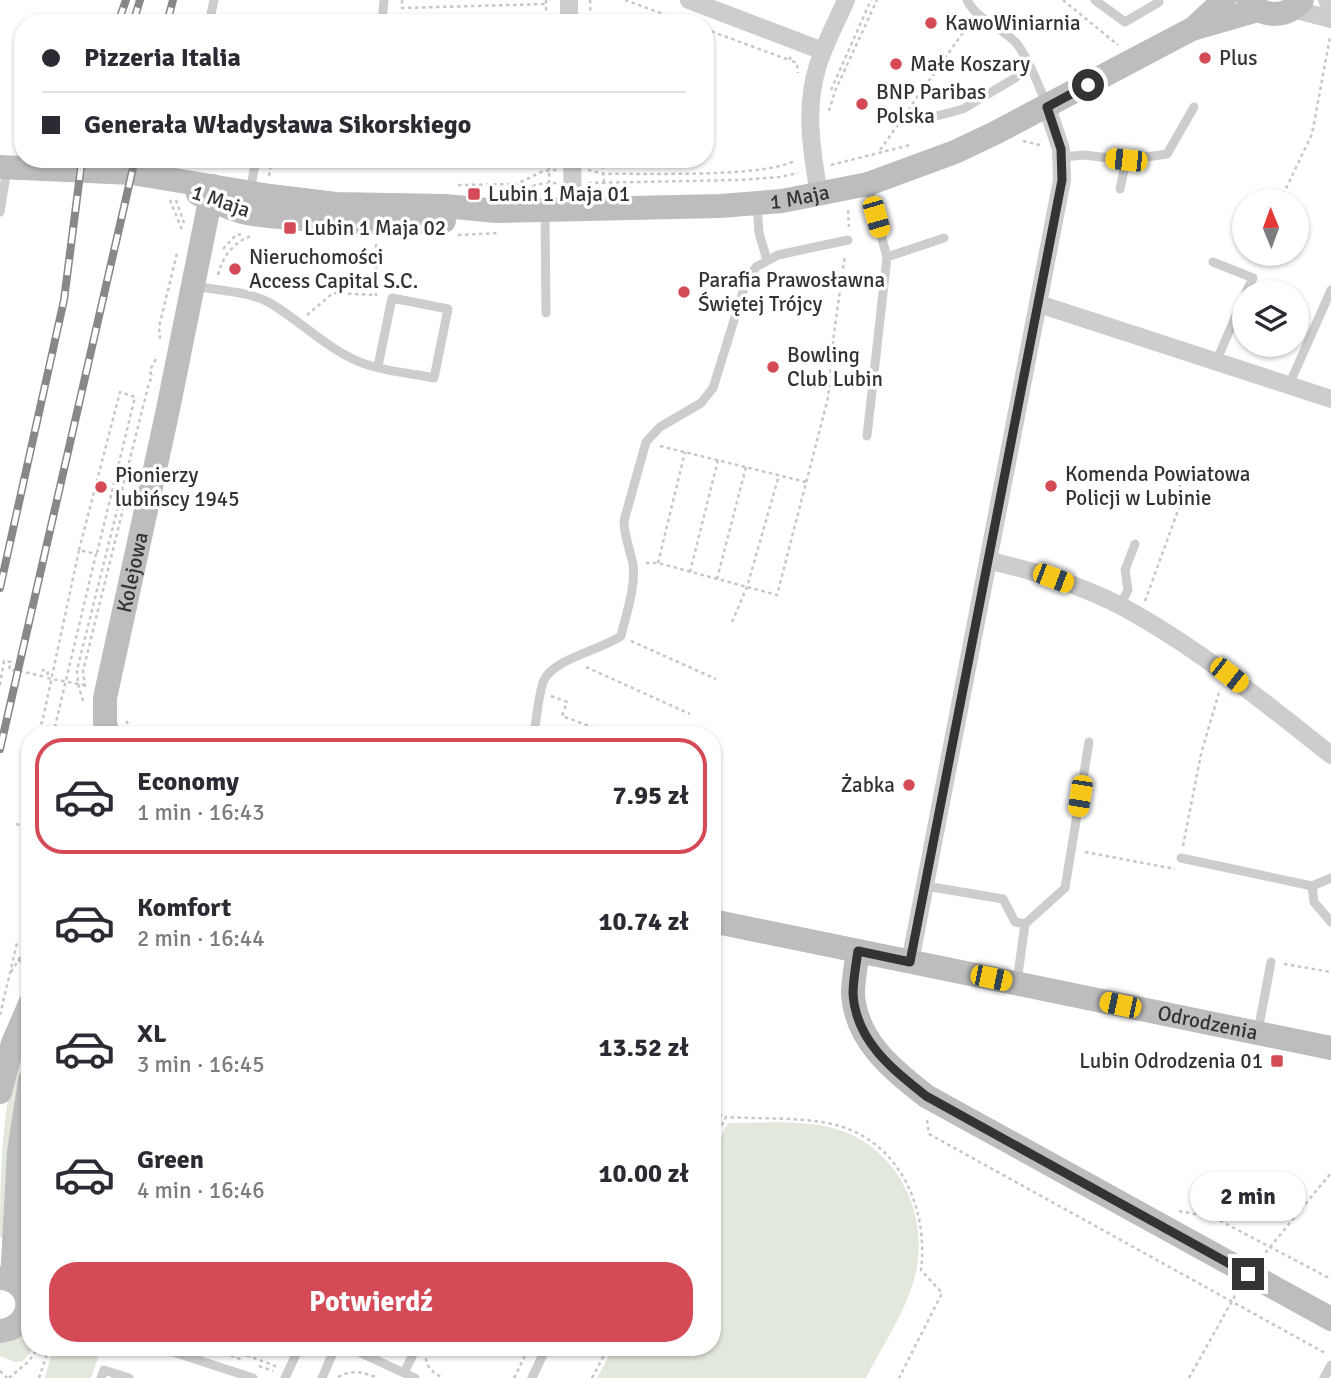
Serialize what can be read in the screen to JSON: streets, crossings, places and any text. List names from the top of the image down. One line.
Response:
{"streets":{"street":["1 Maja","Kolejowa","Odrodzenia"]},"crossings":[["1 Maja","Kolejowa"]],"places":{"other":["KawoWiniarnia","Plus","Małe Koszary","BNP Paribas Polska","Nieruchomości Access Capital S.C.","Parafia Prawosławna Świętej Trójcy","Bowling Club Lubin","Komenda Powiatowa Policji w Lubinie","Pionierzy lubińscy 1945","Żabka"],"transit":["Lubin 1 Maja 01","Lubin 1 Maja 02","Lubin Odrodzenia 01"]},"north":"top","page":{"banner":["Pizzeria Italia","Generała Władysława Sikorskiego"],"list":[{"name":"Economy","note":"1 min · 16:43","value":"7.95 zł"},{"name":"Komfort","note":"2 min · 16:44","value":"10.74 zł"},{"name":"XL","note":"3 min · 16:45","value":"13.52 zł"},{"name":"Green","note":"4 min · 16:46","value":"10.00 zł"}],"bubble":"2 min","buttons":"Potwierdź"}}
